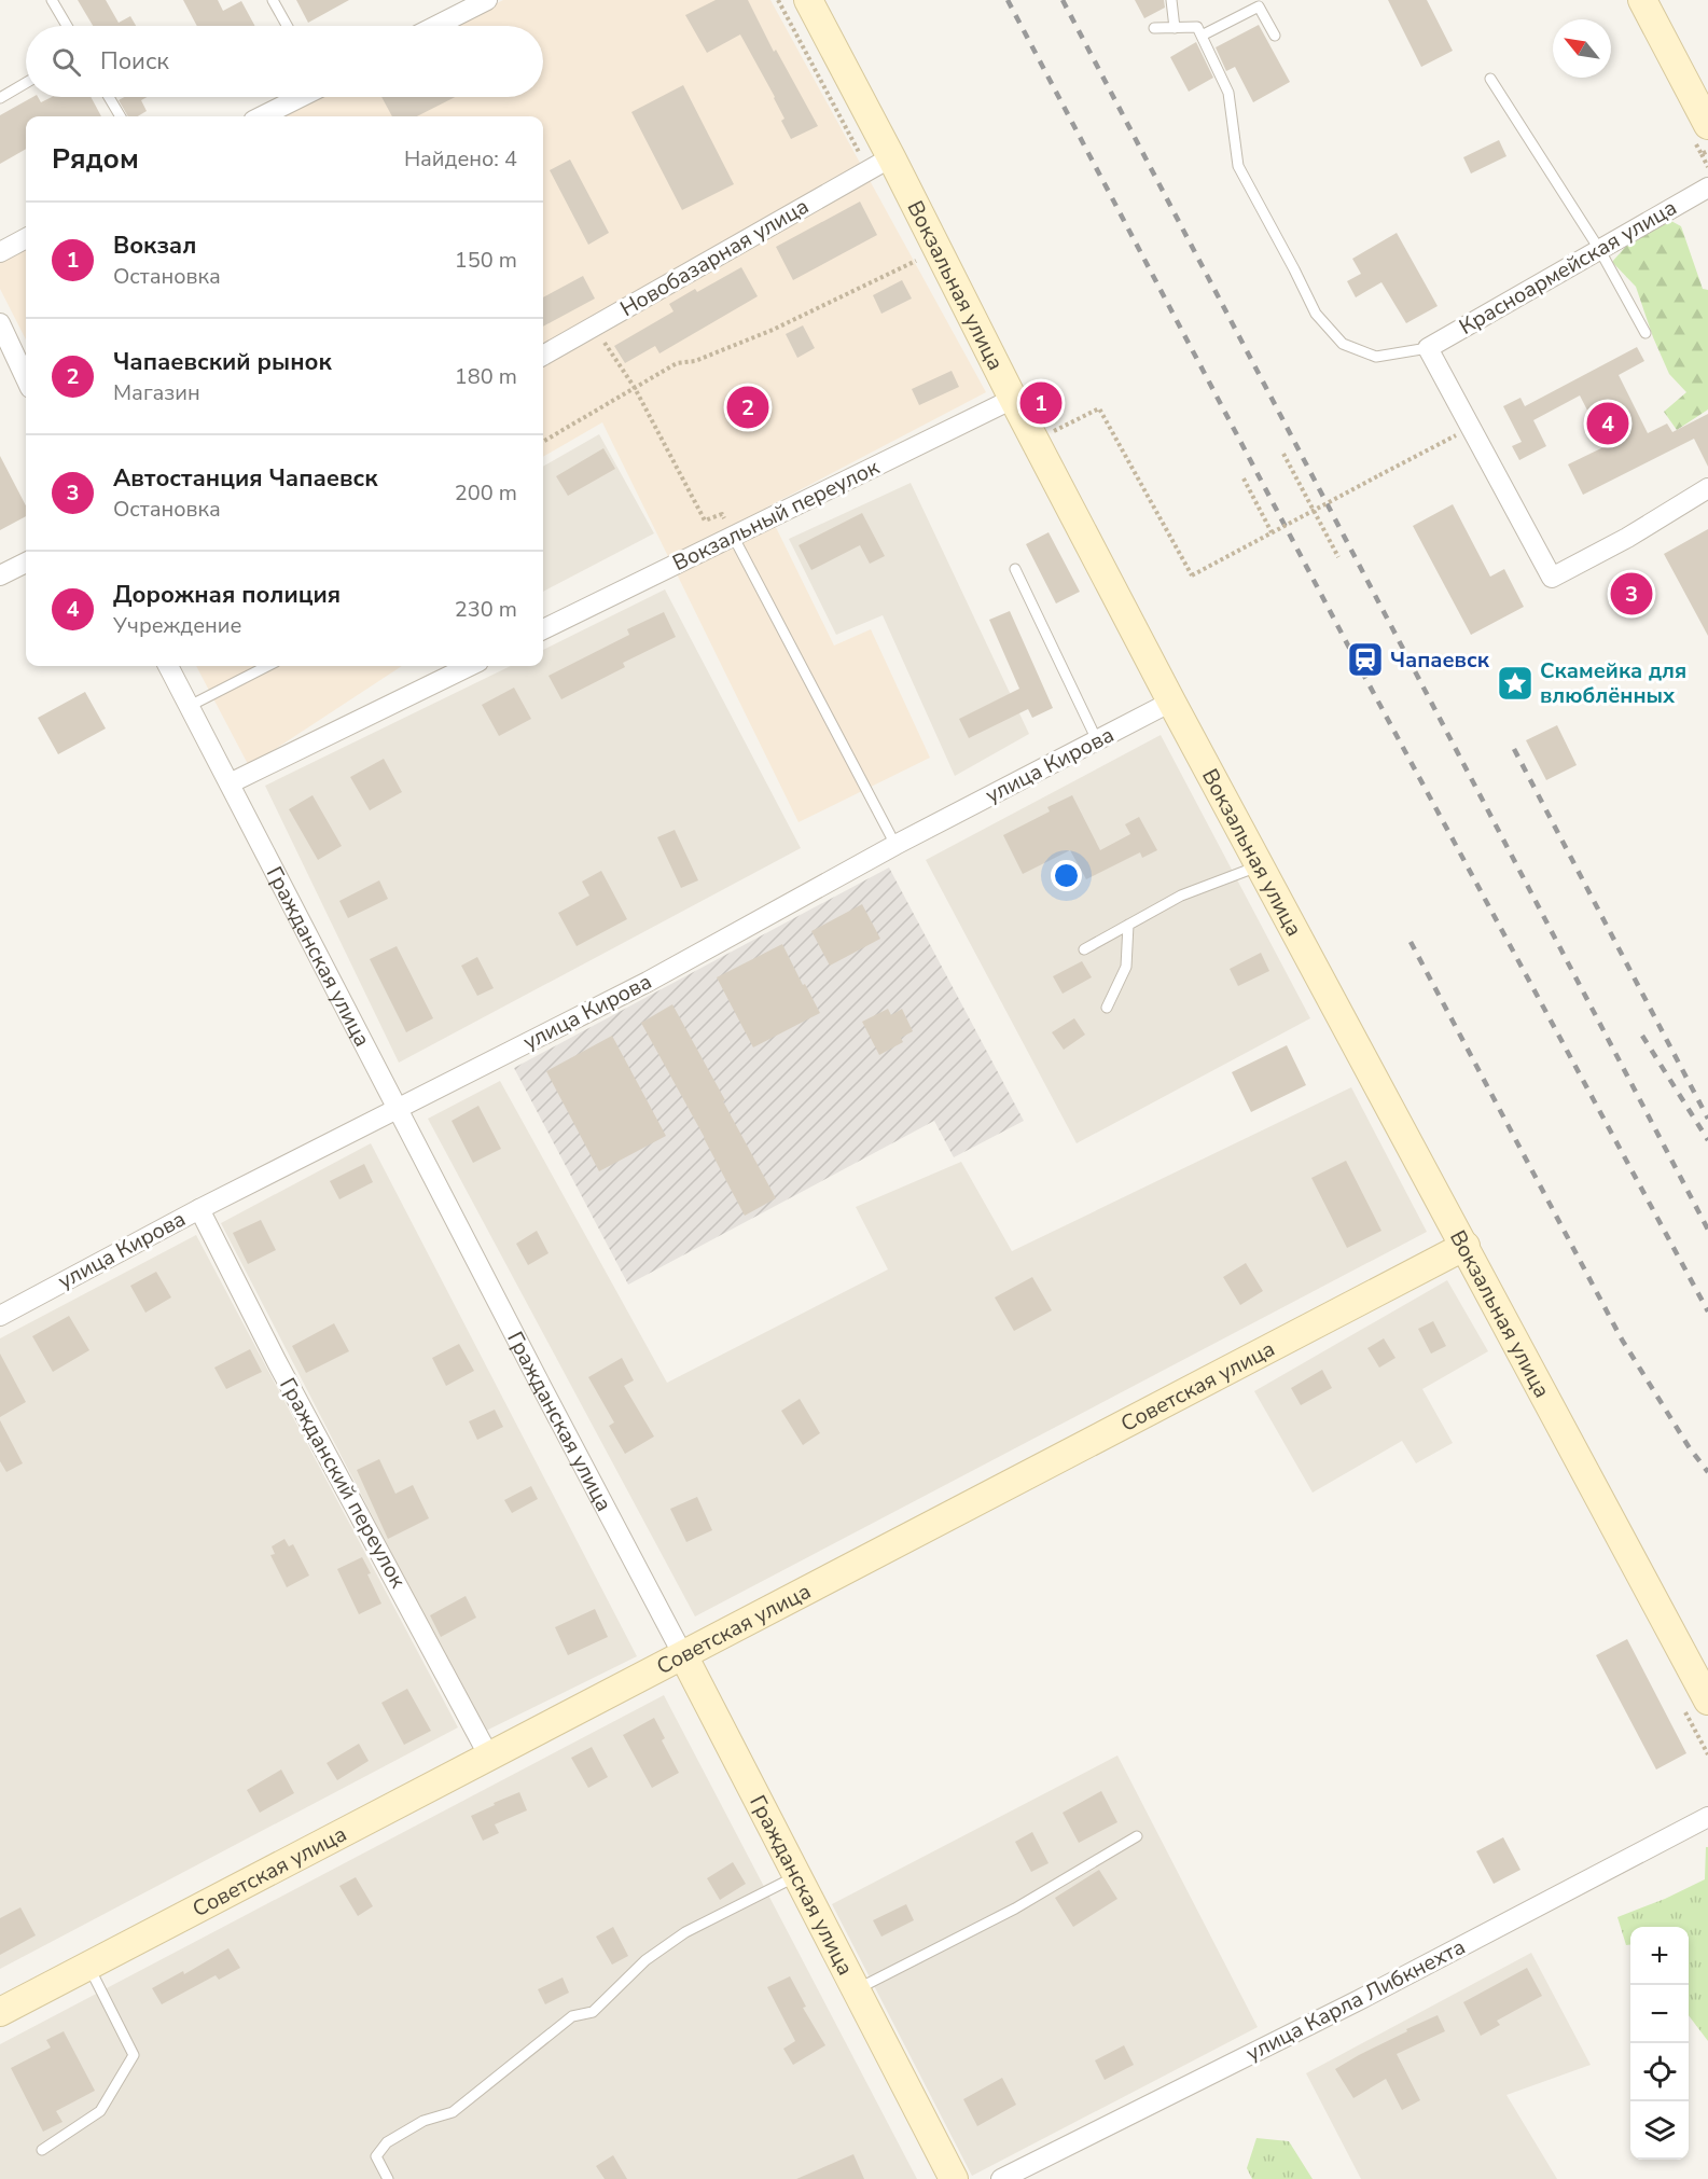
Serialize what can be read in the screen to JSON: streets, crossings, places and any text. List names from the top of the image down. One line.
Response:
{"streets":{"street":["Новобазарная улица","Красноармейская улица","Вокзальная улица","Вокзальный переулок","улица Кирова","Гражданская улица","Советская улица","Гражданский переулок","улица Карла Либкнехта"]},"crossings":[["Новобазарная улица","Вокзальная улица"],["Вокзальная улица","Вокзальный переулок"],["Вокзальная улица","улица Кирова"],["Вокзальная улица","Советская улица"],["улица Кирова","Гражданская улица"],["улица Кирова","Гражданский переулок"],["Гражданская улица","Советская улица"],["Советская улица","Гражданский переулок"]],"places":{"station":["Чапаевск"],"place":["Скамейка для влюблённых"]},"north":"top left","page":{"search":"Поиск","heading":["Рядом","Найдено: 4"],"list":[{"mark":"1","name":"Вокзал","note":"Остановка","value":"150 m"},{"mark":"2","name":"Чапаевский рынок","note":"Магазин","value":"180 m"},{"mark":"3","name":"Автостанция Чапаевск","note":"Остановка","value":"200 m"},{"mark":"4","name":"Дорожная полиция","note":"Учреждение","value":"230 m"}],"pins":["1","2","4","3"],"map_buttons":["+","−"]}}
